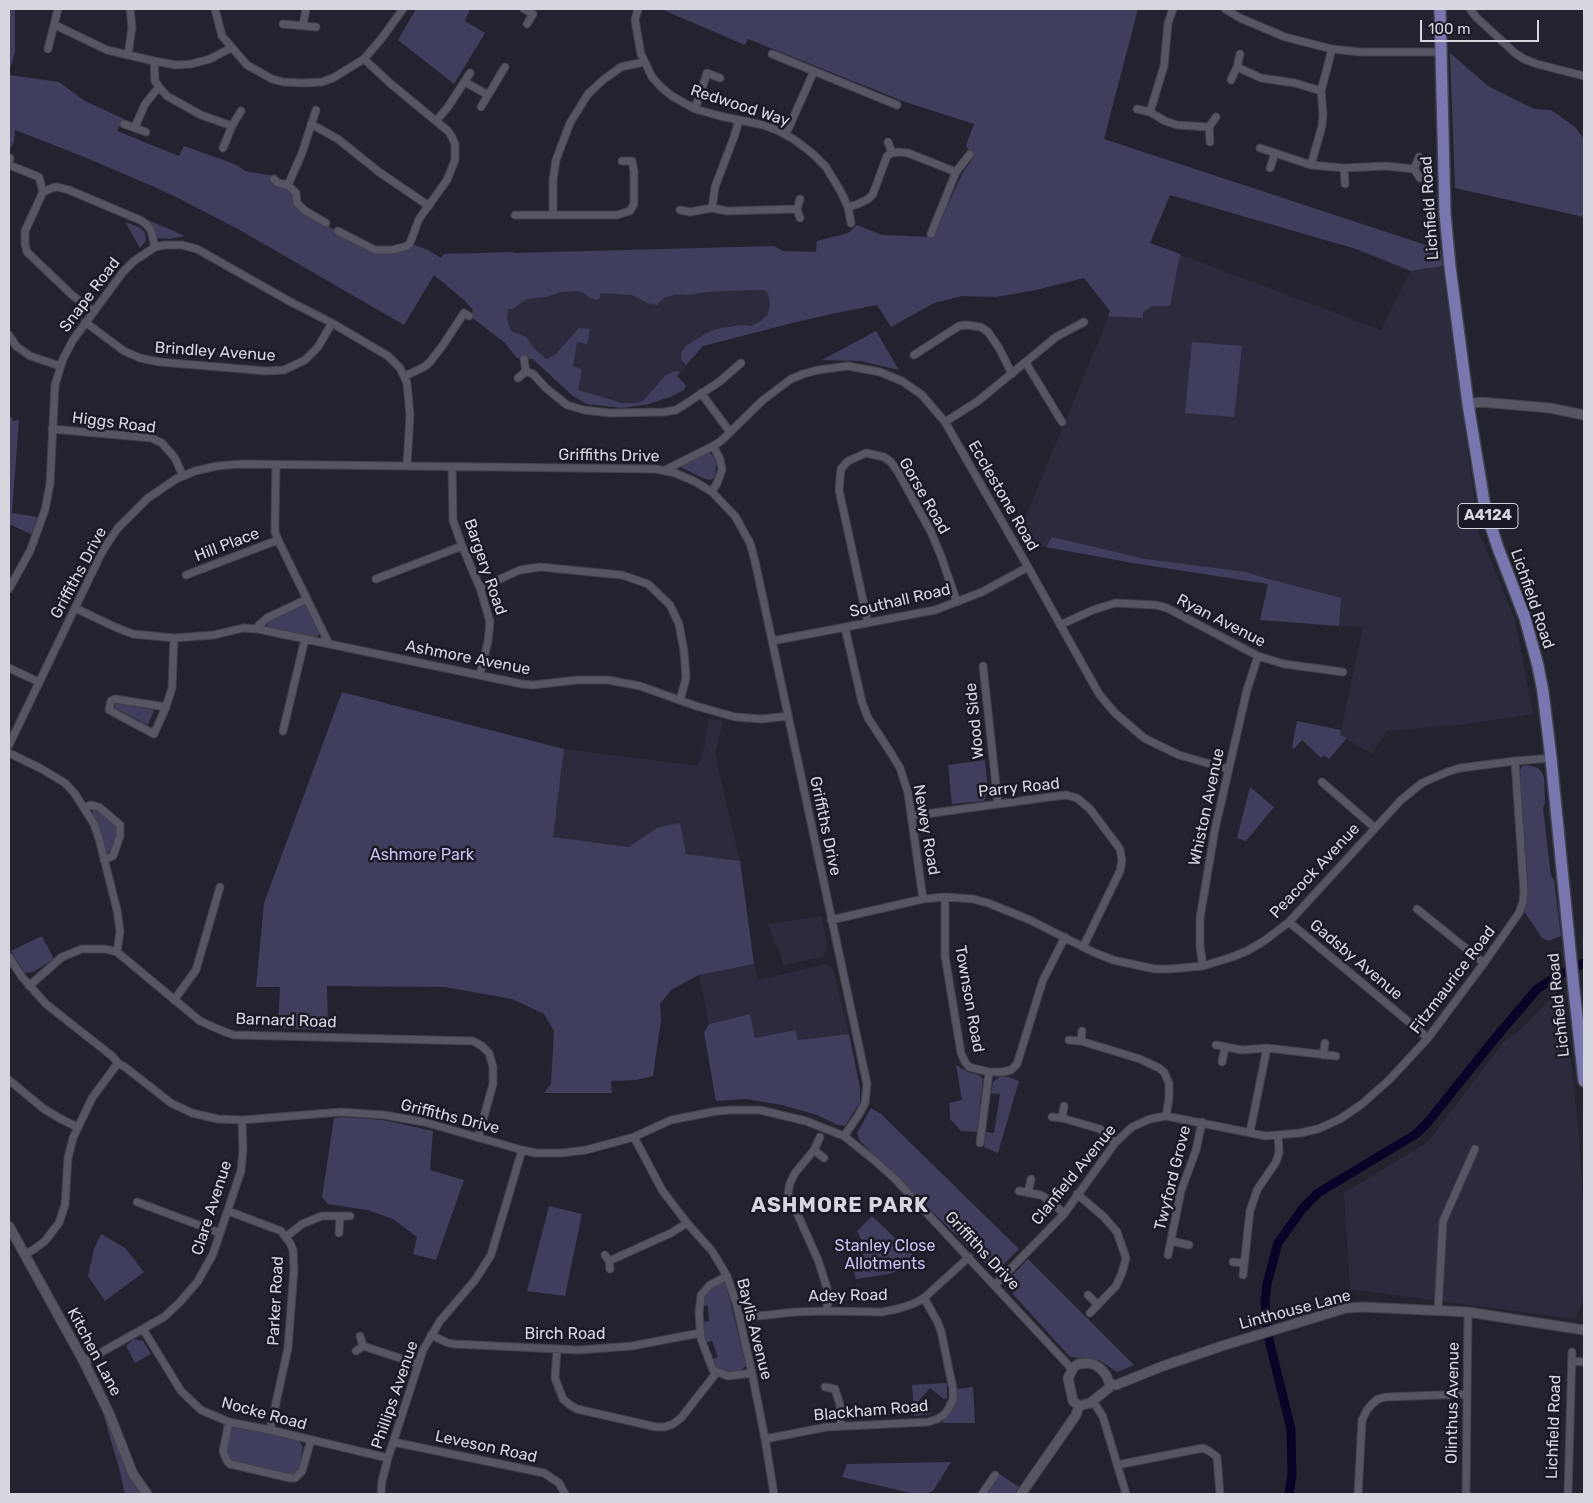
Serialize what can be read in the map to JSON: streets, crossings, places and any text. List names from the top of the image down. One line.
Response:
{"streets":{"main road":["Lichfield Road","A4124"],"street":["Redwood Way","Snape Road","Brindley Avenue","Higgs Road","Griffiths Drive","Gorse Road","Ecclestone Road","Hill Place","Bargery Road","Southall Road","Ryan Avenue","Ashmore Avenue","Wood Side","Parry Road","Whiston Avenue","Newey Road","Peacock Avenue","Gadsby Avenue","Fitzmaurice Road","Townson Road","Barnard Road","Clanfield Avenue","Twyford Grove","Clare Avenue","Adey Road","Parker Road","Linthouse Lane","Baylis Avenue","Birch Road","Kitchen Lane","Phillips Avenue","Olinthus Avenue","Blackham Road","Nocke Road","Leveson Road"]},"crossings":[["Lichfield Road","Peacock Avenue"],["Snape Road","Brindley Avenue"],["Snape Road","Higgs Road"],["Snape Road","Griffiths Drive"],["Higgs Road","Griffiths Drive"],["Griffiths Drive","Ecclestone Road"],["Griffiths Drive","Bargery Road"],["Griffiths Drive","Southall Road"],["Griffiths Drive","Ashmore Avenue"],["Griffiths Drive","Peacock Avenue"],["Griffiths Drive","Barnard Road"],["Griffiths Drive","Clanfield Avenue"],["Griffiths Drive","Clare Avenue"],["Griffiths Drive","Adey Road"],["Griffiths Drive","Linthouse Lane"],["Griffiths Drive","Baylis Avenue"],["Griffiths Drive","Phillips Avenue"],["Gorse Road","Southall Road"],["Ecclestone Road","Southall Road"],["Ecclestone Road","Ryan Avenue"],["Ecclestone Road","Whiston Avenue"],["Bargery Road","Ashmore Avenue"],["Southall Road","Newey Road"],["Ryan Avenue","Whiston Avenue"],["Wood Side","Parry Road"],["Parry Road","Newey Road"],["Parry Road","Peacock Avenue"],["Whiston Avenue","Peacock Avenue"],["Newey Road","Peacock Avenue"],["Peacock Avenue","Gadsby Avenue"],["Peacock Avenue","Fitzmaurice Road"],["Peacock Avenue","Townson Road"],["Gadsby Avenue","Fitzmaurice Road"],["Fitzmaurice Road","Clanfield Avenue"],["Clanfield Avenue","Twyford Grove"],["Clare Avenue","Parker Road"],["Clare Avenue","Kitchen Lane"],["Clare Avenue","Nocke Road"],["Adey Road","Baylis Avenue"],["Adey Road","Blackham Road"],["Parker Road","Nocke Road"],["Linthouse Lane","Olinthus Avenue"],["Baylis Avenue","Blackham Road"],["Birch Road","Phillips Avenue"],["Phillips Avenue","Nocke Road"],["Phillips Avenue","Leveson Road"]],"districts":["ASHMORE PARK"],"parks":["Ashmore Park","Stanley Close Allotments"],"scale_bar":"100 m"}
